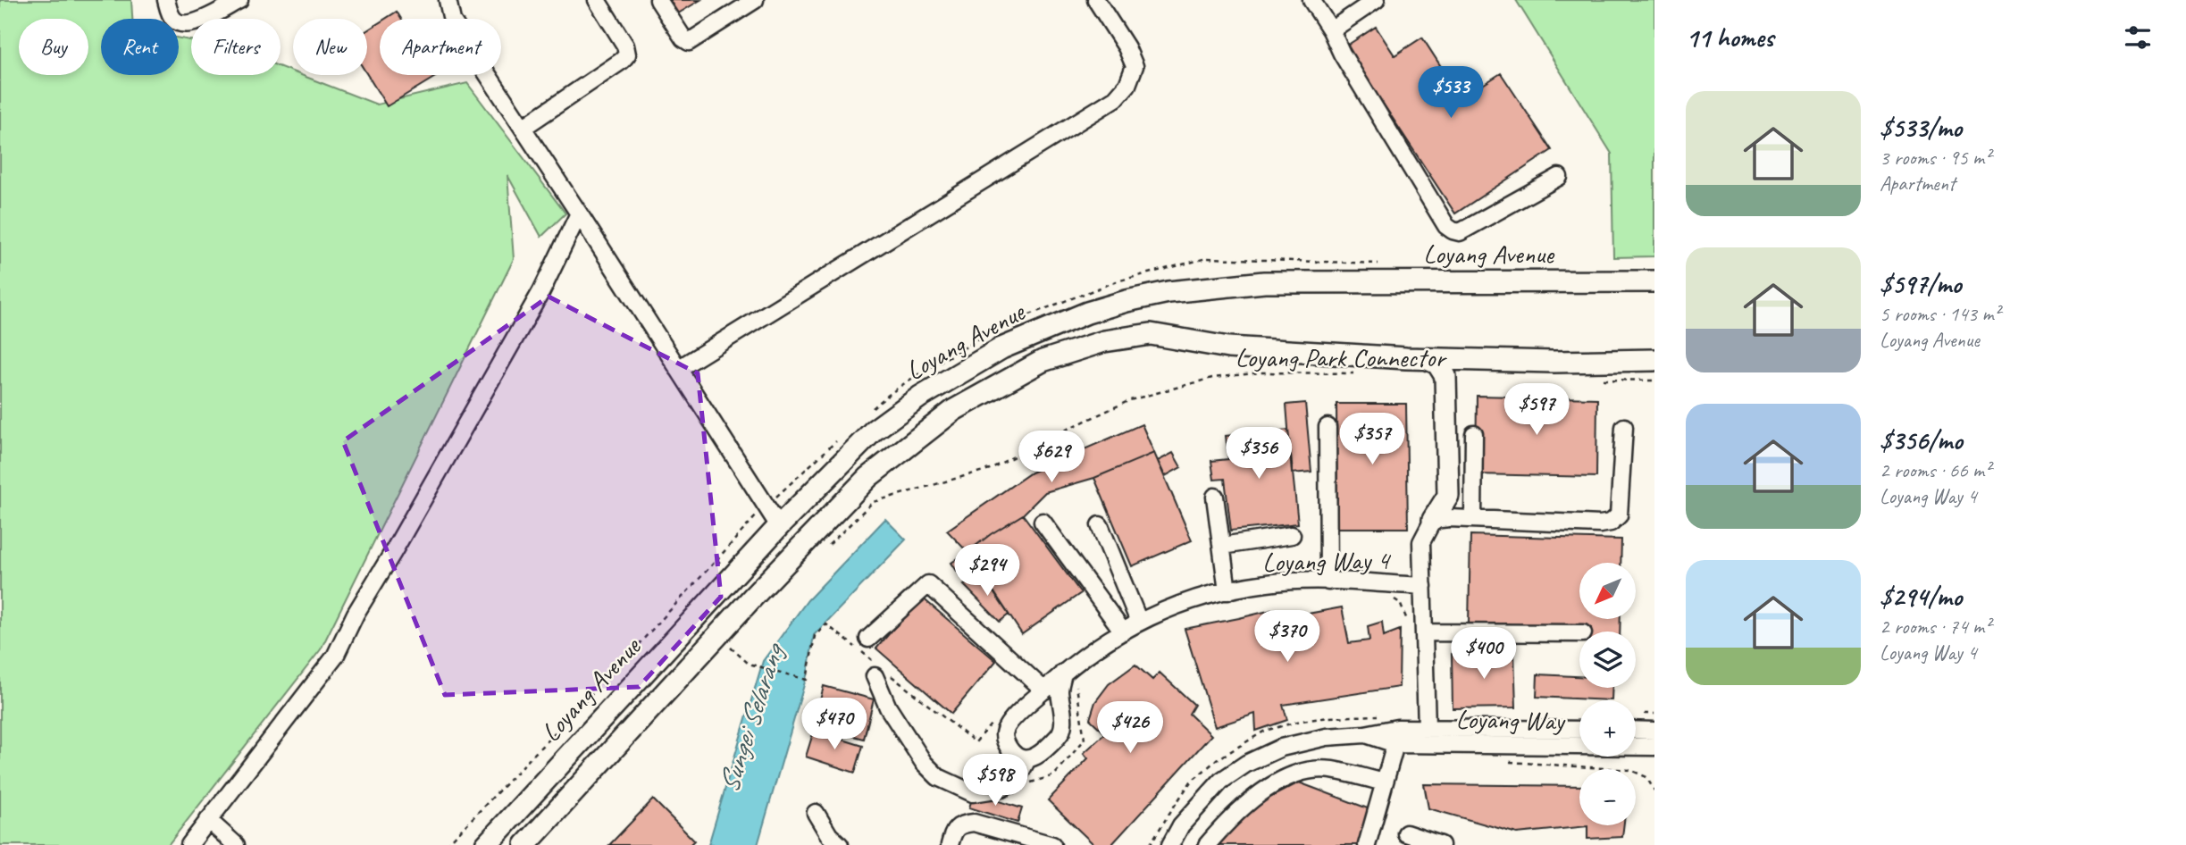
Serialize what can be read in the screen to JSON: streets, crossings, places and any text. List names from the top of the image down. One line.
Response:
{"streets":{"main road":["Loyang Avenue"],"street":["Loyang Way 4","Loyang Way"],"path":["Loyang Park Connector"]},"crossings":[["Loyang Way 4","Loyang Way"]],"water":["Sungei Selarang"],"north":"bottom left","page":{"heading":"11 homes","chip":["Buy","Rent","Filters","New","Apartment"],"price":["$533","$597","$357","$356","$629","$294","$370","$400","$470","$426","$598"],"list":[{"name":"$533/mo","note":"3 rooms · 95 m² · Apartment"},{"name":"$597/mo","note":"5 rooms · 143 m² · Loyang Avenue"},{"name":"$356/mo","note":"2 rooms · 66 m² · Loyang Way 4"},{"name":"$294/mo","note":"2 rooms · 74 m² · Loyang Way 4"}],"map_buttons":["+","−"]}}
